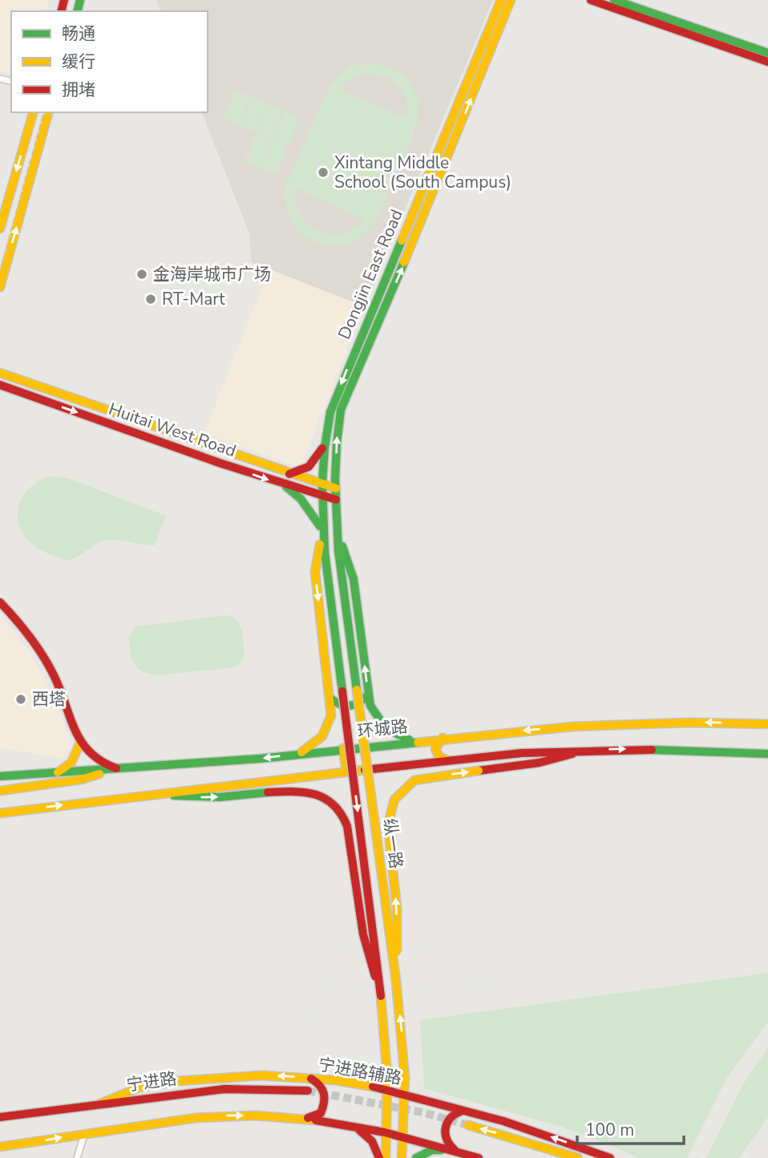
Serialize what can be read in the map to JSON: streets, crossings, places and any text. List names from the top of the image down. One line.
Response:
{"streets":{"main road":["Dongjin East Road","Huitai West Road","环城路","纵一路","宁进路辅路","宁进路"]},"crossings":[["Dongjin East Road","Huitai West Road"],["Dongjin East Road","纵一路"],["纵一路","宁进路辅路"],["宁进路辅路","宁进路"]],"places":["Xintang Middle School (South Campus)","金海岸城市广场","RT-Mart","西塔"],"legend":["畅通","缓行","拥堵"],"scale_bar":"100 m"}
